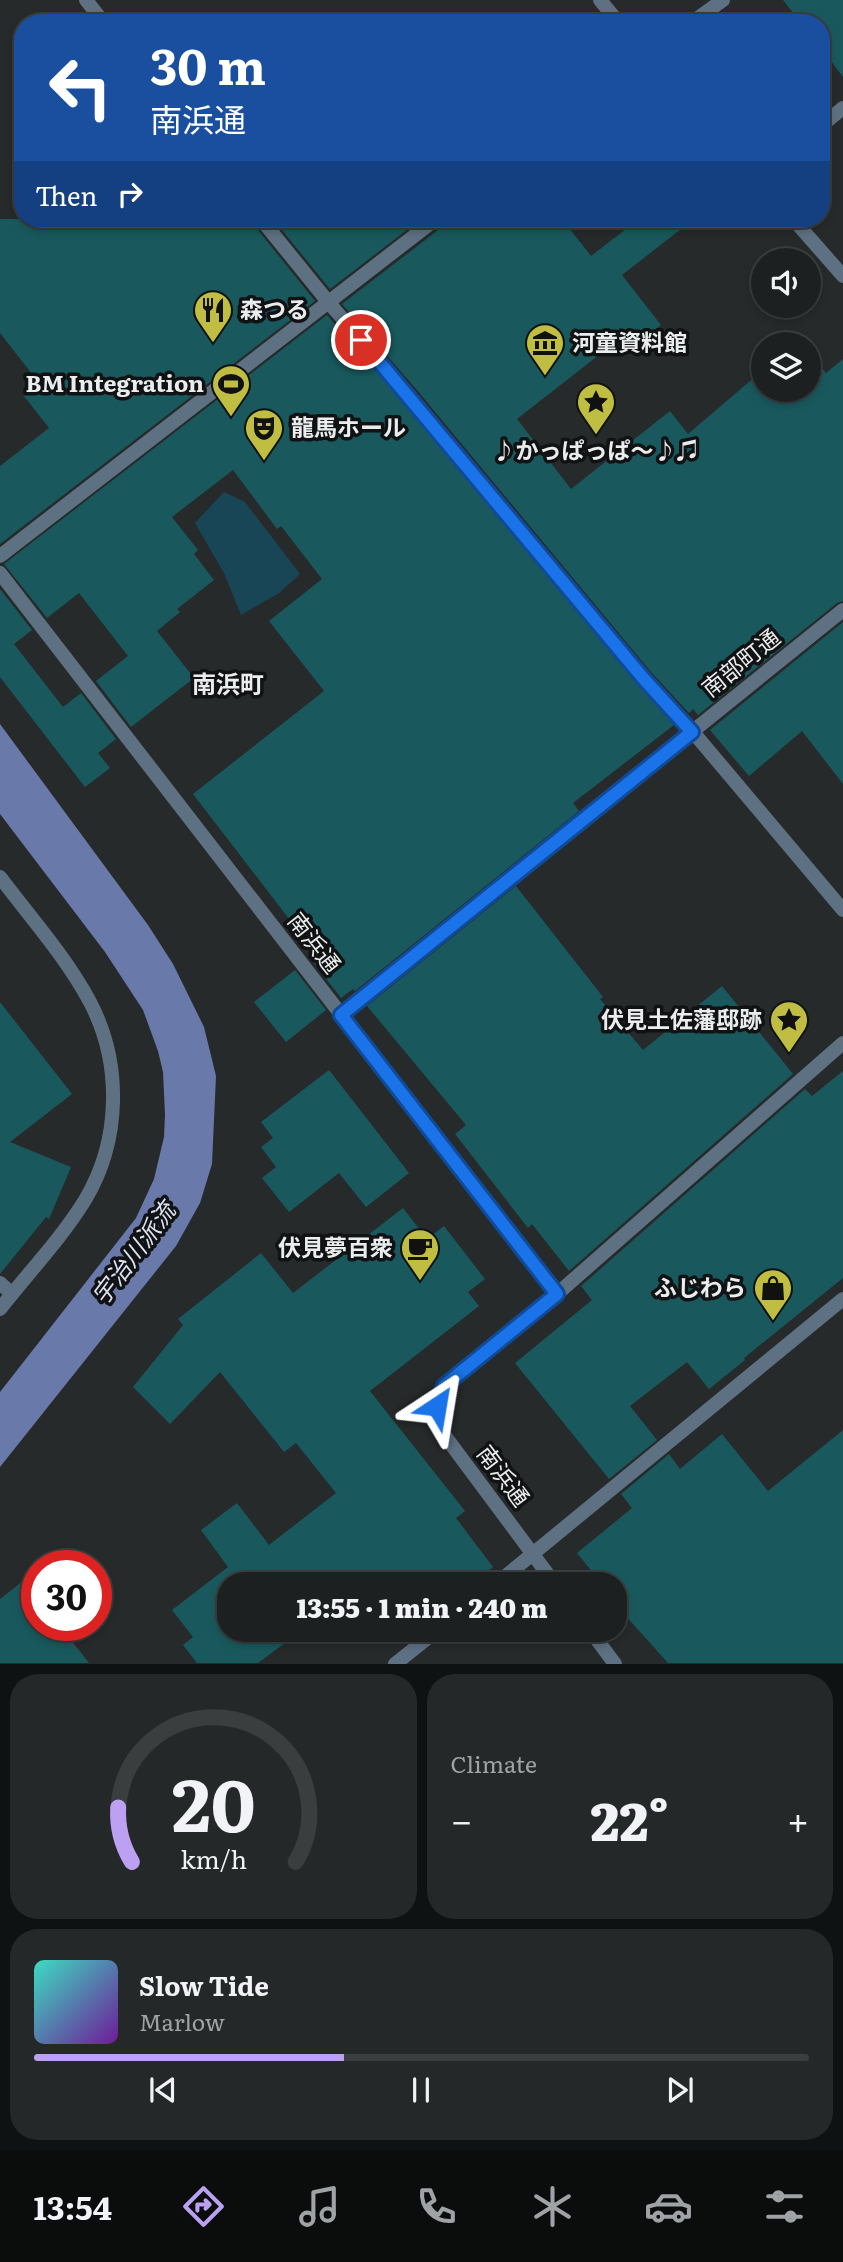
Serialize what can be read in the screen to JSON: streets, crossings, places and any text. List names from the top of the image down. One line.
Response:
{"streets":{"street":["南部町通","南浜通"]},"crossings":[["南部町通","南浜通"]],"districts":["南浜町"],"water":["宇治川派流"],"places":{"restaurant":["森つる"],"museum":["河童資料館"],"sports":["BM Integration"],"place":["♪かっぱっぱ〜♪♫","伏見土佐藩邸跡"],"theatre":["龍馬ホール"],"cafe":["伏見夢百衆"],"shop":["ふじわら"]},"page":{"turn":["30 m","南浜通"],"then":"Then","limit":"30","trip":"13:55 · 1 min · 240 m","tile":"Climate","heat":["−","22°","+"],"song":["Slow Tide","Marlow"],"tabs":"13:54","gauge":["20","km/h"]}}
